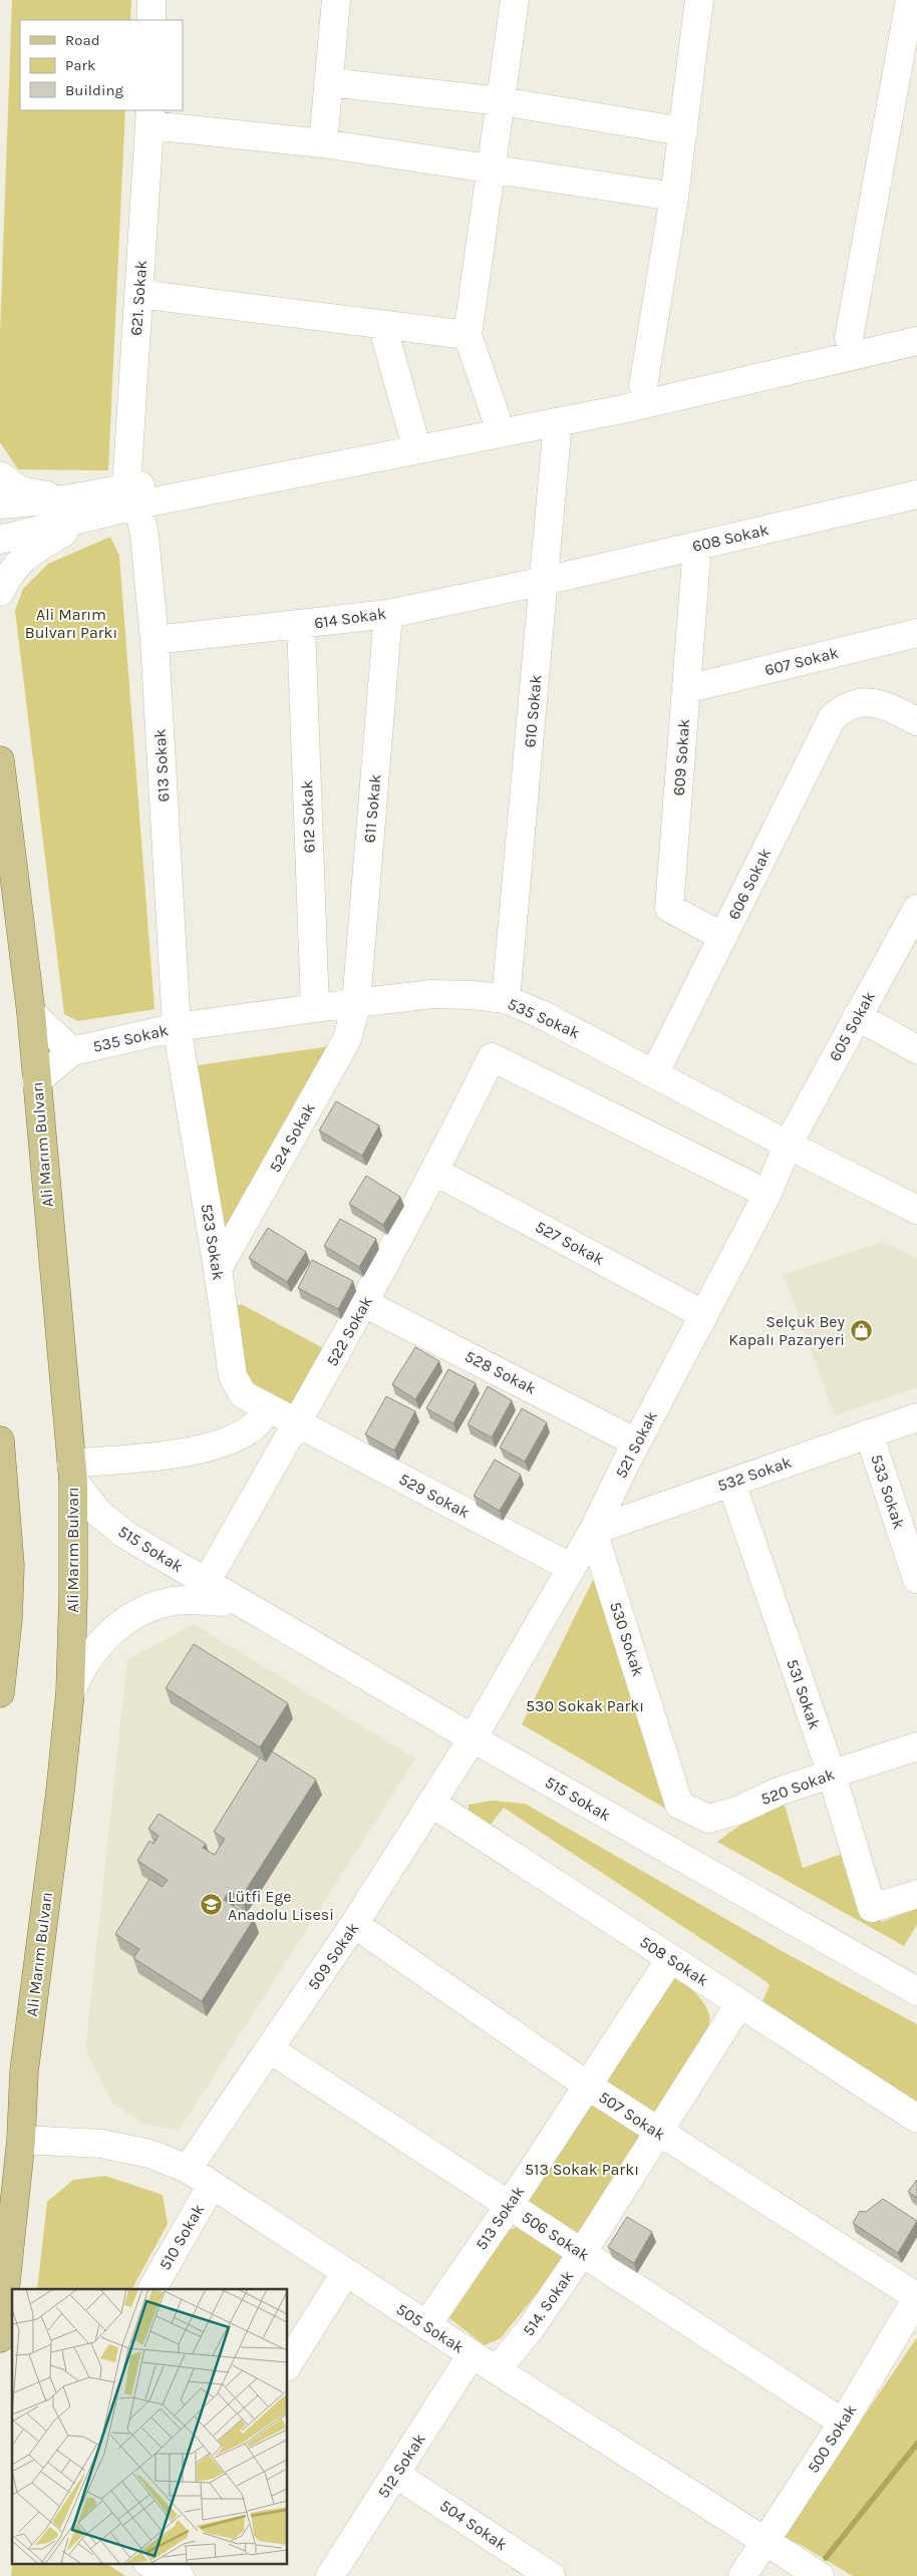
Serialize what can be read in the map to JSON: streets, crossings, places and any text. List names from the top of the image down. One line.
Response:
{"streets":{"main road":["Ali Marım Bulvarı"],"street":["621. Sokak","608 Sokak","614 Sokak","607 Sokak","610 Sokak","609 Sokak","613 Sokak","611 Sokak","612 Sokak","606 Sokak","535 Sokak","605 Sokak","524 Sokak","523 Sokak","527 Sokak","522 Sokak","528 Sokak","521 Sokak","532 Sokak","533 Sokak","529 Sokak","515 Sokak","530 Sokak","531 Sokak","520 Sokak","509 Sokak","508 Sokak","507 Sokak","513 Sokak","506 Sokak","510 Sokak","514. Sokak","505 Sokak","500 Sokak","512 Sokak","504 Sokak"]},"crossings":[["621. Sokak","613 Sokak"],["608 Sokak","614 Sokak"],["608 Sokak","610 Sokak"],["608 Sokak","609 Sokak"],["614 Sokak","610 Sokak"],["614 Sokak","613 Sokak"],["614 Sokak","611 Sokak"],["614 Sokak","612 Sokak"],["607 Sokak","609 Sokak"],["610 Sokak","535 Sokak"],["609 Sokak","606 Sokak"],["613 Sokak","535 Sokak"],["613 Sokak","523 Sokak"],["611 Sokak","535 Sokak"],["611 Sokak","524 Sokak"],["612 Sokak","535 Sokak"],["606 Sokak","535 Sokak"],["535 Sokak","605 Sokak"],["535 Sokak","524 Sokak"],["535 Sokak","523 Sokak"],["535 Sokak","521 Sokak"],["605 Sokak","521 Sokak"],["524 Sokak","523 Sokak"],["Ali Marım Bulvarı","515 Sokak"],["Ali Marım Bulvarı","505 Sokak"],["523 Sokak","522 Sokak"],["523 Sokak","529 Sokak"],["527 Sokak","522 Sokak"],["527 Sokak","521 Sokak"],["522 Sokak","528 Sokak"],["522 Sokak","521 Sokak"],["522 Sokak","529 Sokak"],["522 Sokak","515 Sokak"],["528 Sokak","521 Sokak"],["521 Sokak","532 Sokak"],["521 Sokak","529 Sokak"],["521 Sokak","515 Sokak"],["521 Sokak","530 Sokak"],["521 Sokak","509 Sokak"],["532 Sokak","533 Sokak"],["532 Sokak","530 Sokak"],["532 Sokak","531 Sokak"],["515 Sokak","509 Sokak"],["530 Sokak","520 Sokak"],["531 Sokak","520 Sokak"],["509 Sokak","508 Sokak"],["509 Sokak","507 Sokak"],["509 Sokak","506 Sokak"],["509 Sokak","505 Sokak"],["508 Sokak","513 Sokak"],["508 Sokak","514. Sokak"],["507 Sokak","513 Sokak"],["507 Sokak","514. Sokak"],["507 Sokak","500 Sokak"],["513 Sokak","506 Sokak"],["513 Sokak","505 Sokak"],["506 Sokak","514. Sokak"],["506 Sokak","500 Sokak"],["510 Sokak","505 Sokak"],["514. Sokak","505 Sokak"],["505 Sokak","500 Sokak"],["505 Sokak","512 Sokak"],["512 Sokak","504 Sokak"]],"parks":["Ali Marım Bulvarı Parkı","530 Sokak Parkı","513 Sokak Parkı"],"places":{"shop":["Selçuk Bey Kapalı Pazaryeri"],"school or university":["Lütfi Ege Anadolu Lisesi"]},"legend":["Road","Park","Building"]}
